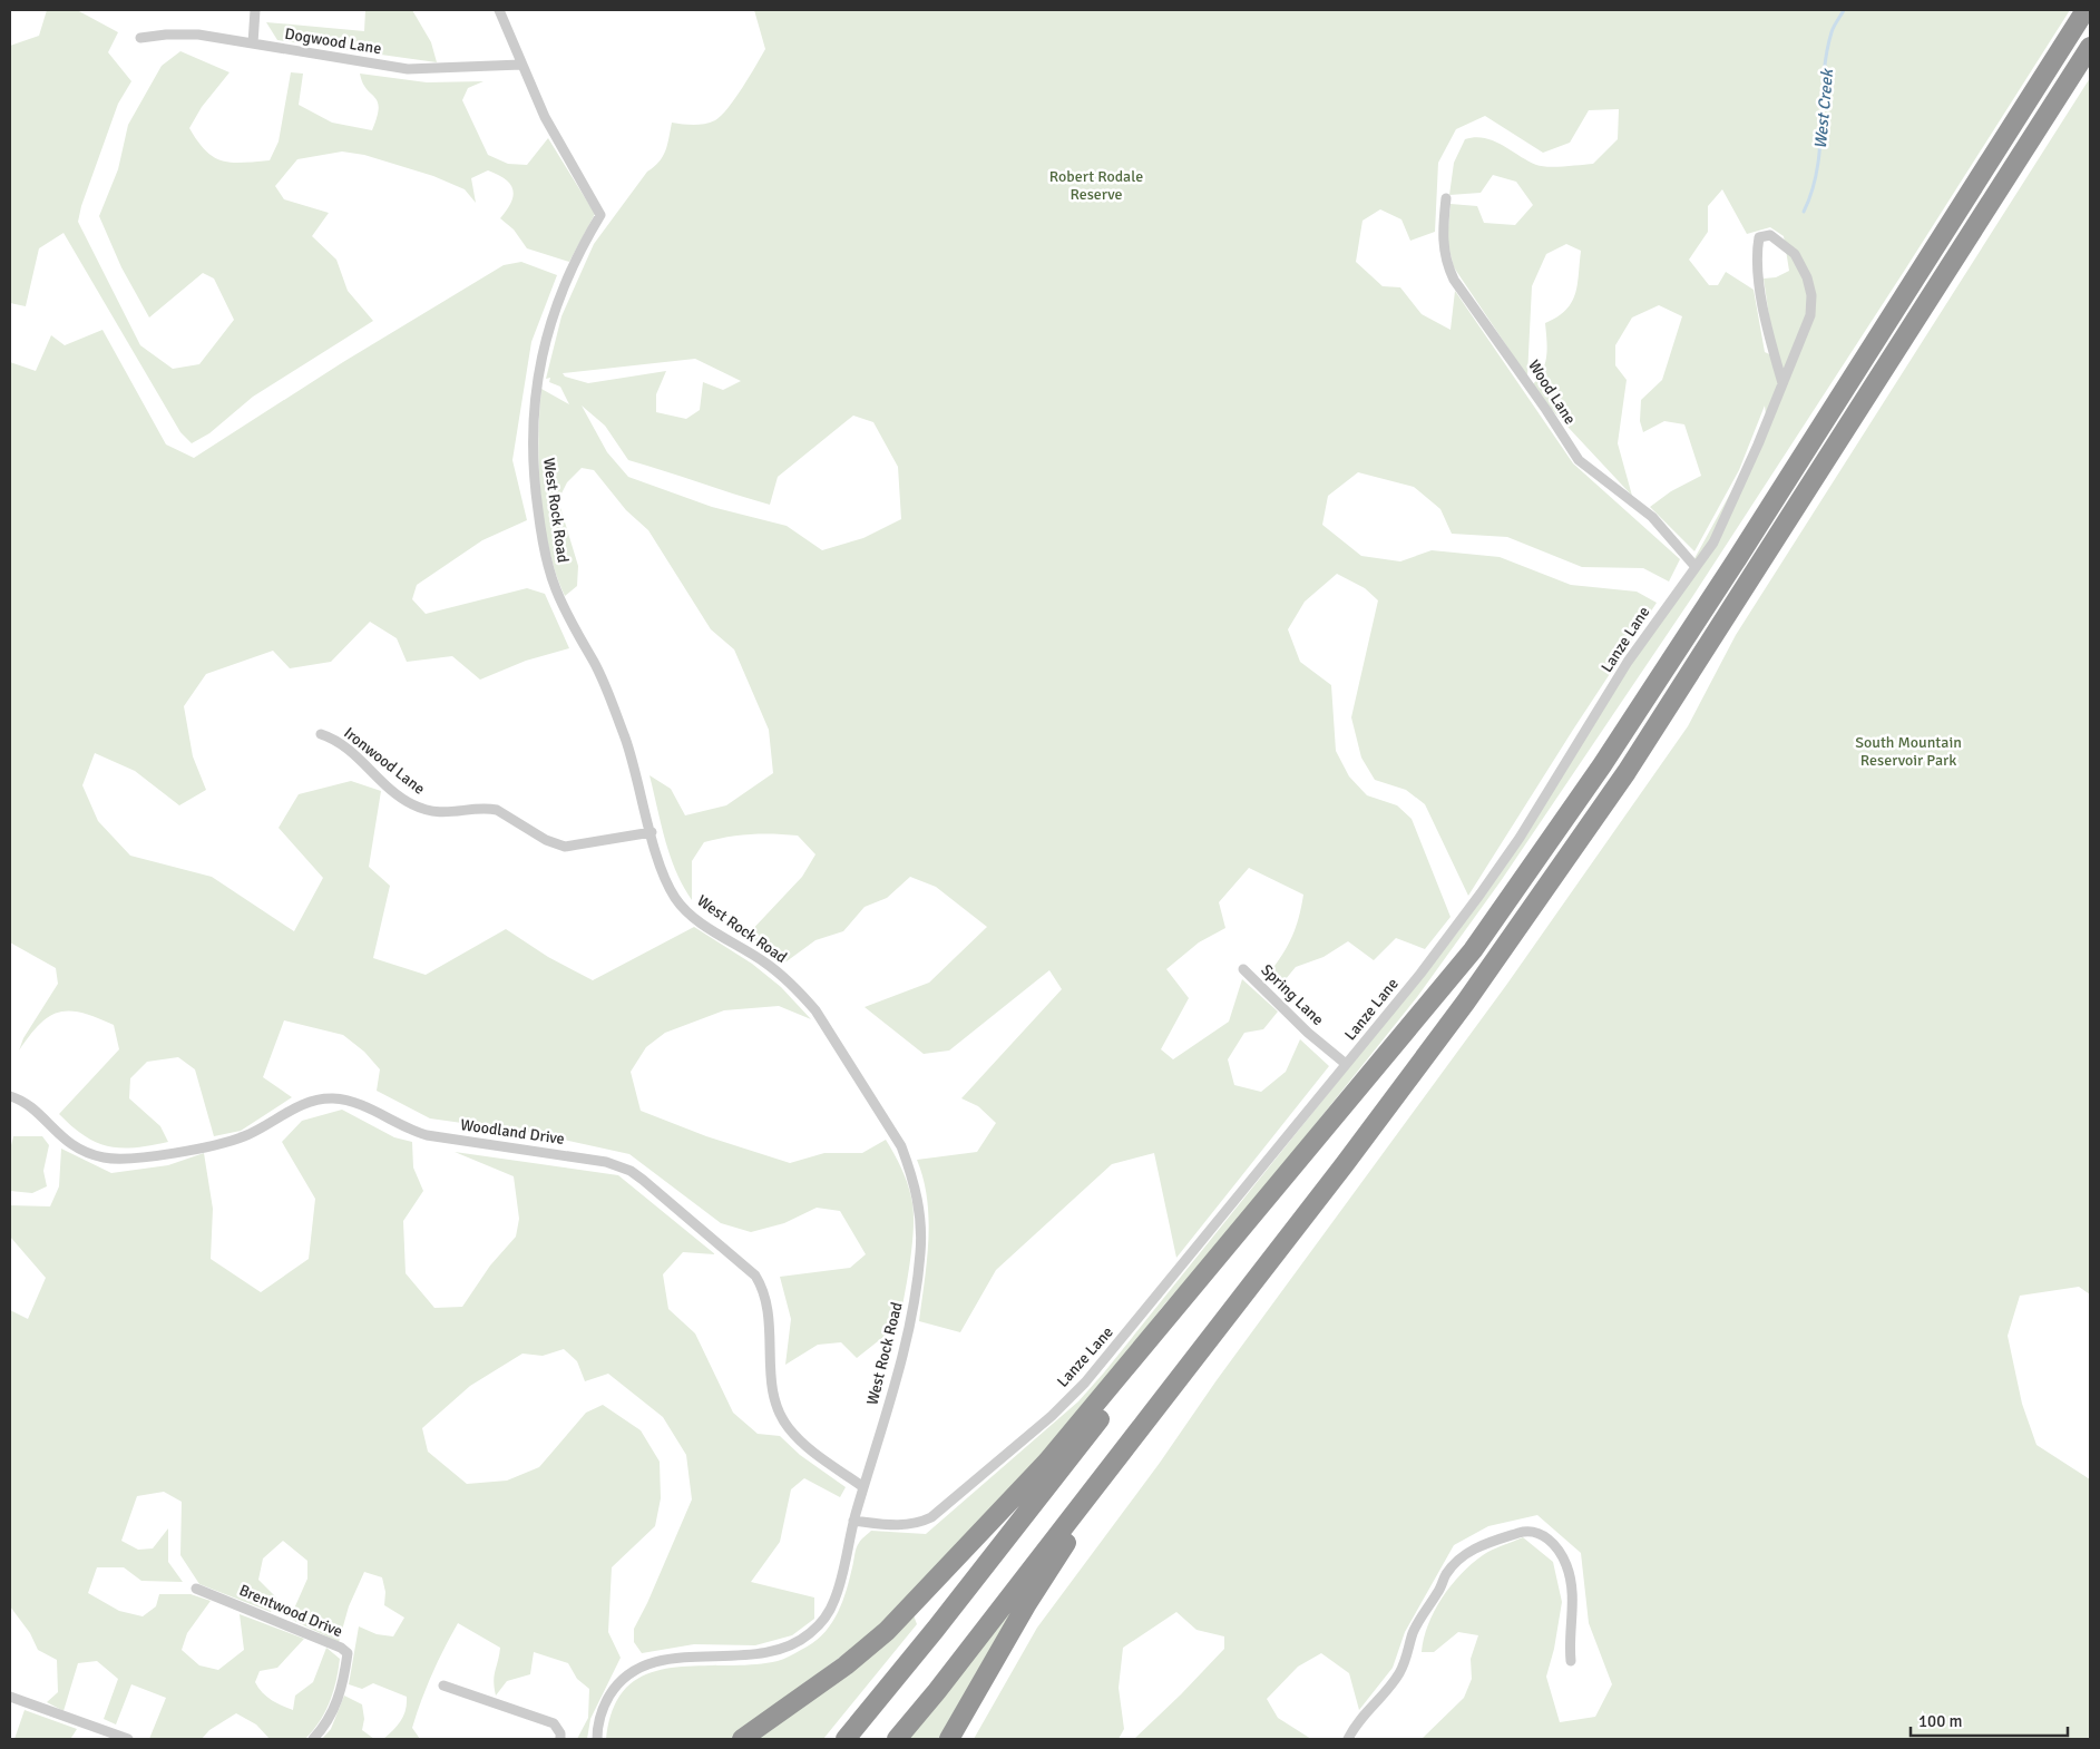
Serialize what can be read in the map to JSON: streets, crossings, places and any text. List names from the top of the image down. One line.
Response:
{"streets":{"street":["Dogwood Lane","Wood Lane","West Rock Road","Lanze Lane","Ironwood Lane","Spring Lane","Woodland Drive","Brentwood Drive"]},"crossings":[["Dogwood Lane","West Rock Road"],["Wood Lane","Lanze Lane"],["West Rock Road","Lanze Lane"],["West Rock Road","Ironwood Lane"],["West Rock Road","Woodland Drive"],["Lanze Lane","Spring Lane"]],"water":["West Creek"],"parks":["Robert Rodale Reserve","South Mountain Reservoir Park"],"scale_bar":"100 m"}
